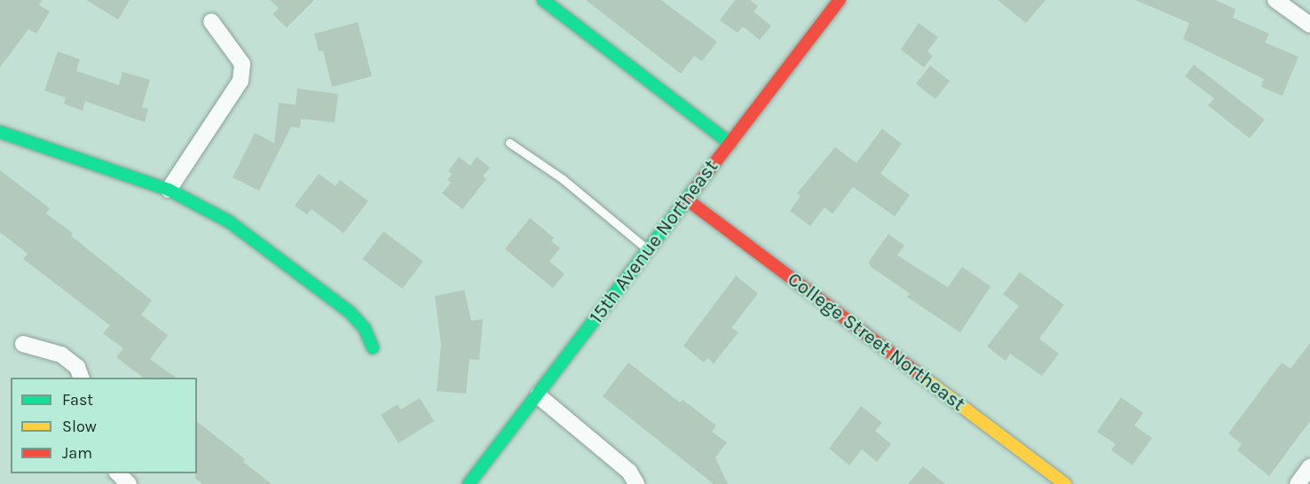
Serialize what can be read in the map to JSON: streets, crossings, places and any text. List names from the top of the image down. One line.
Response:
{"streets":{"street":["15th Avenue Northeast","College Street Northeast"]},"crossings":[["15th Avenue Northeast","College Street Northeast"]],"legend":["Fast","Slow","Jam"]}
